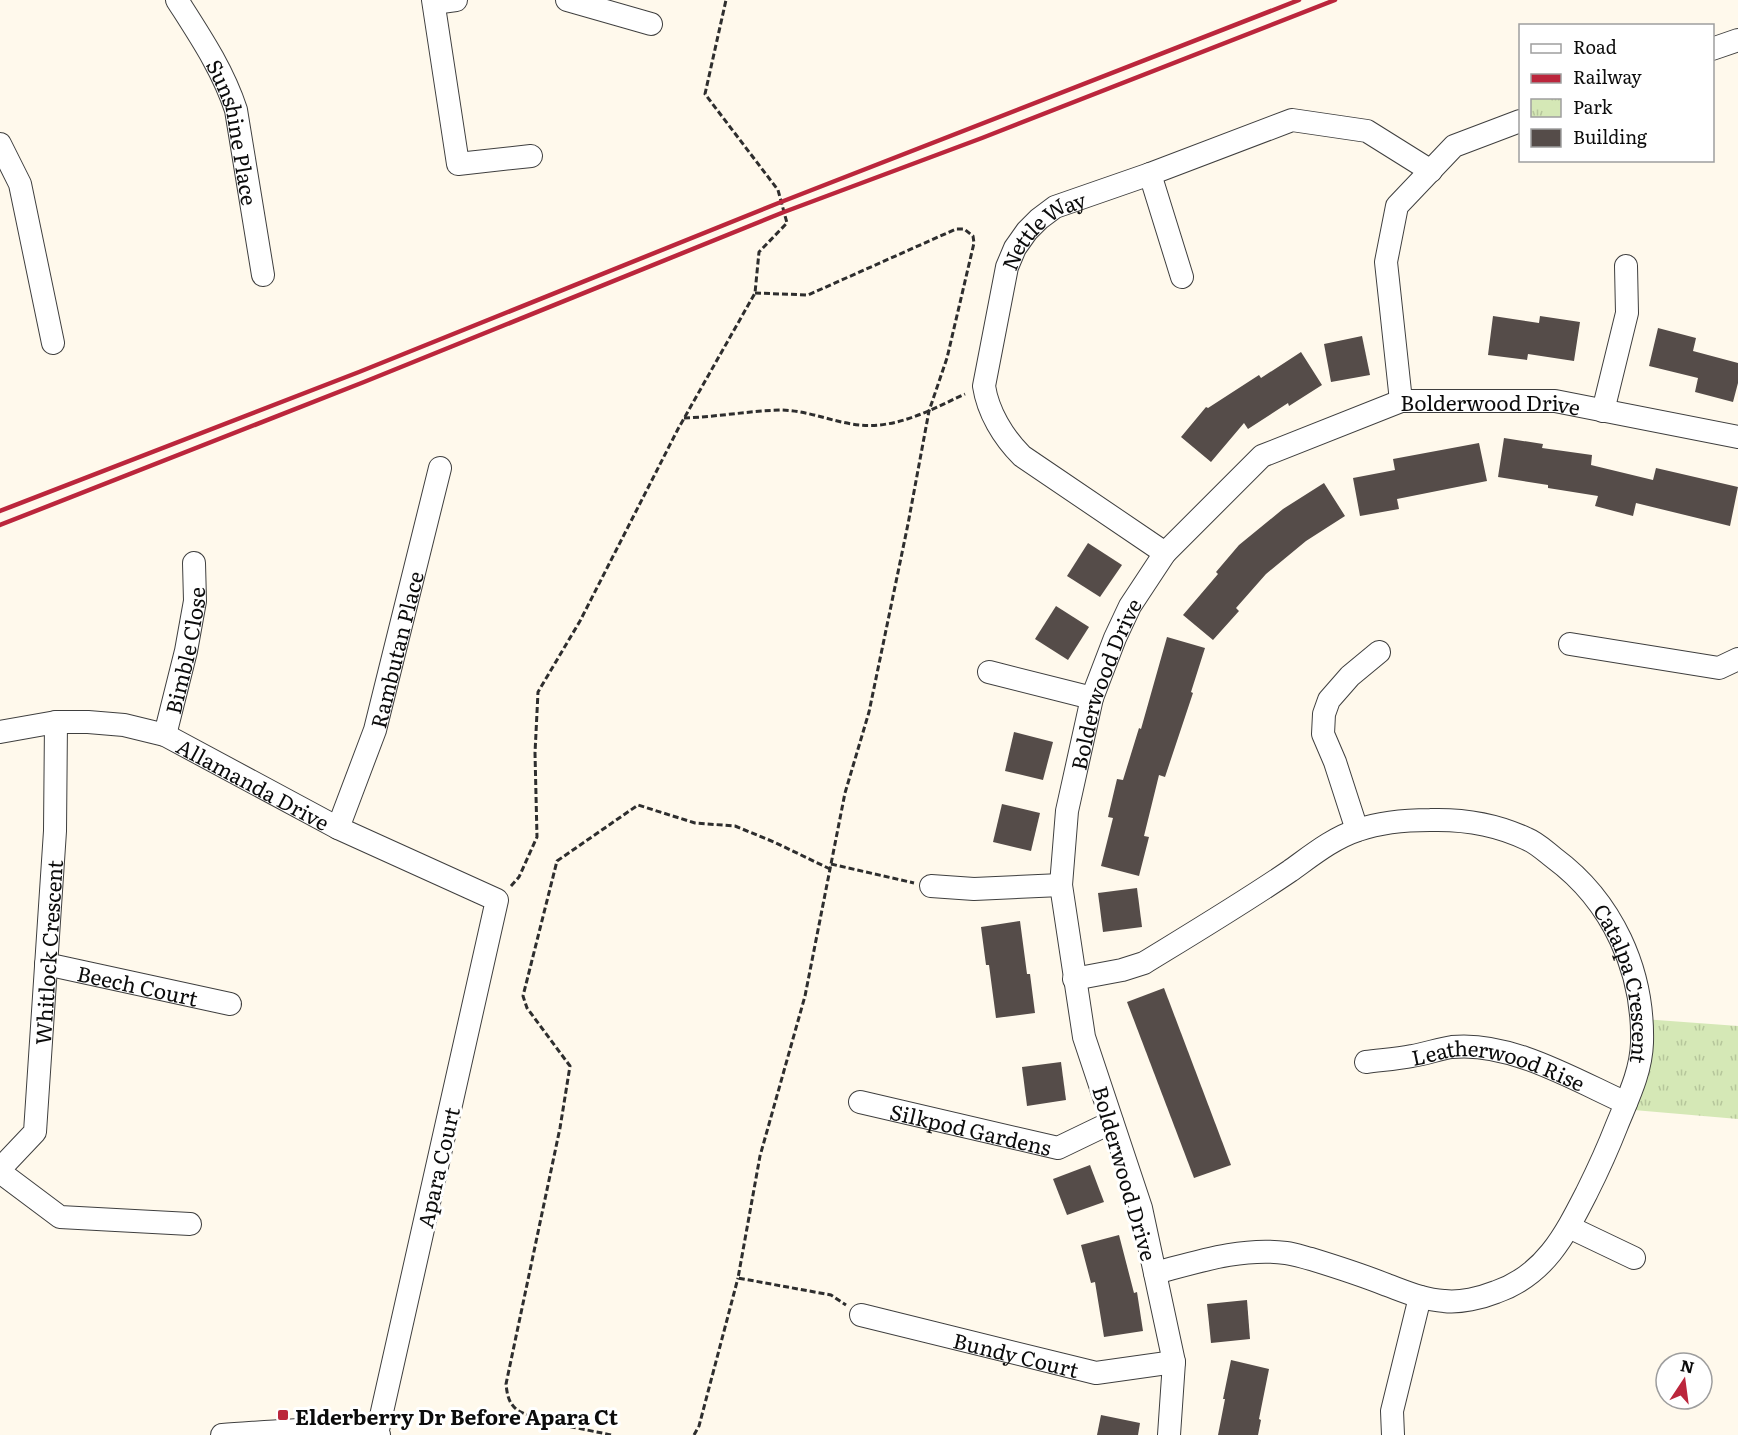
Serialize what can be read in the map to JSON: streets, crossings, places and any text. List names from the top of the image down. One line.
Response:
{"streets":{"street":["Sunshine Place","Nettle Way","Bolderwood Drive","Bimble Close","Rambutan Place","Allamanda Drive","Whitlock Crescent","Beech Court","Catalpa Crescent","Leatherwood Rise","Silkpod Gardens","Apara Court","Bundy Court"]},"crossings":[["Nettle Way","Bolderwood Drive"],["Bolderwood Drive","Catalpa Crescent"],["Bolderwood Drive","Silkpod Gardens"],["Bolderwood Drive","Bundy Court"],["Bimble Close","Allamanda Drive"],["Rambutan Place","Allamanda Drive"],["Allamanda Drive","Whitlock Crescent"],["Allamanda Drive","Apara Court"],["Whitlock Crescent","Beech Court"],["Catalpa Crescent","Leatherwood Rise"]],"places":{"transit":["Elderberry Dr Before Apara Ct"]},"legend":["Road","Railway","Park","Building"],"north":"top"}
